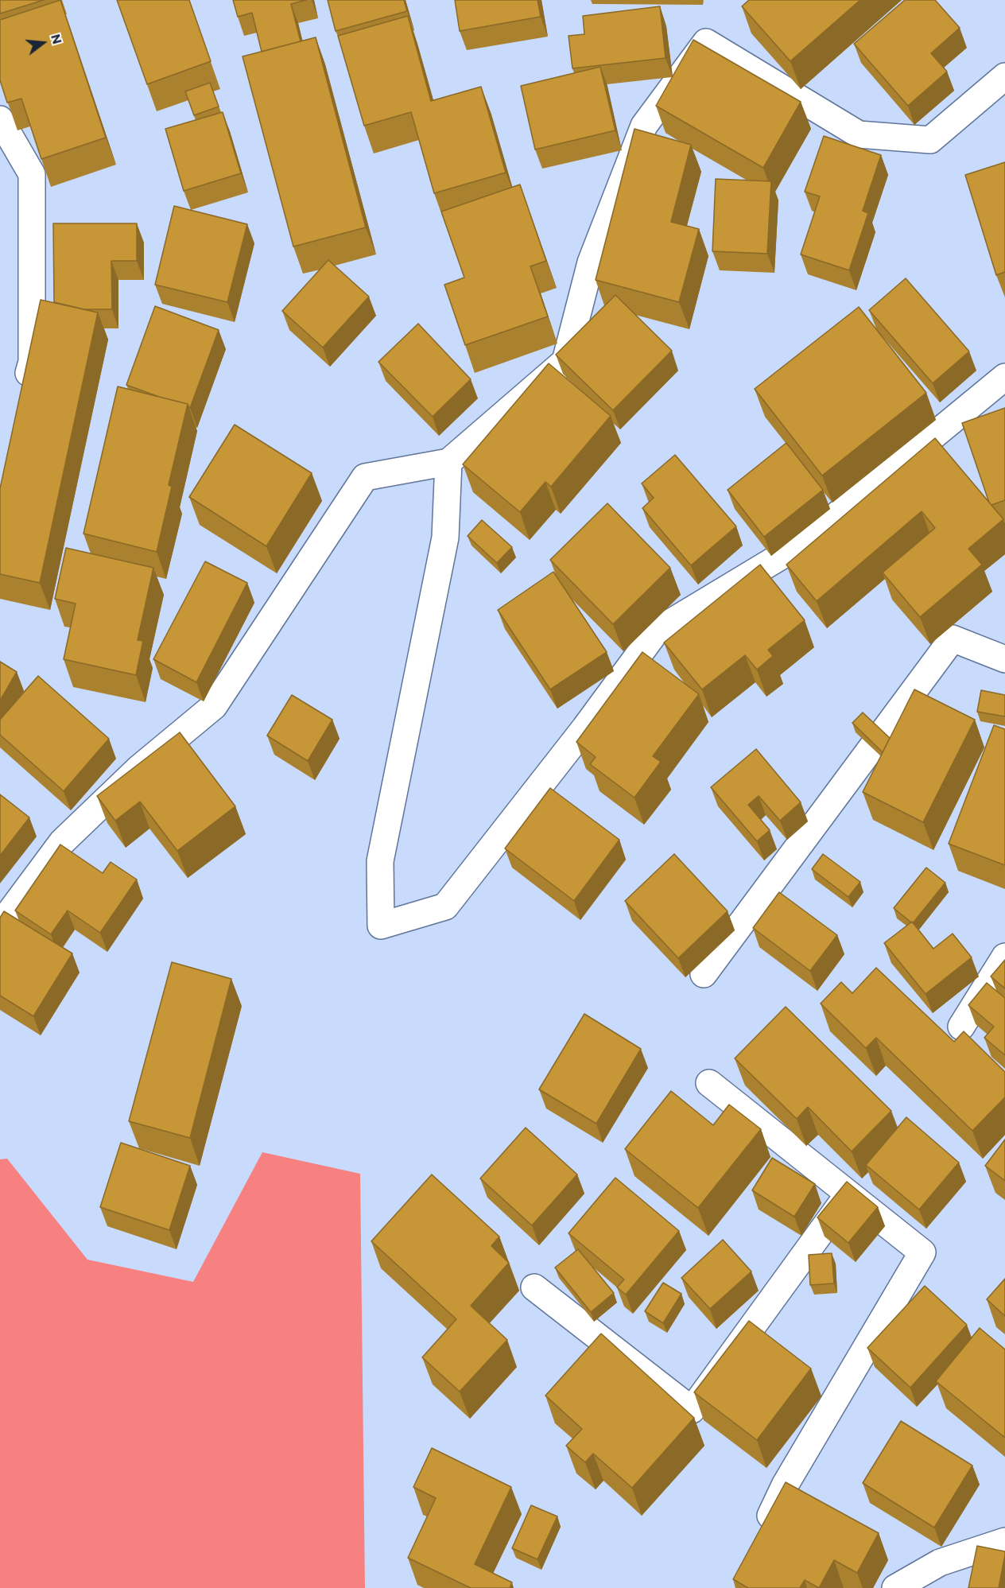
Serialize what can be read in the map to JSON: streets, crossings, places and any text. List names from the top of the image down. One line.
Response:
{"north":"right"}
